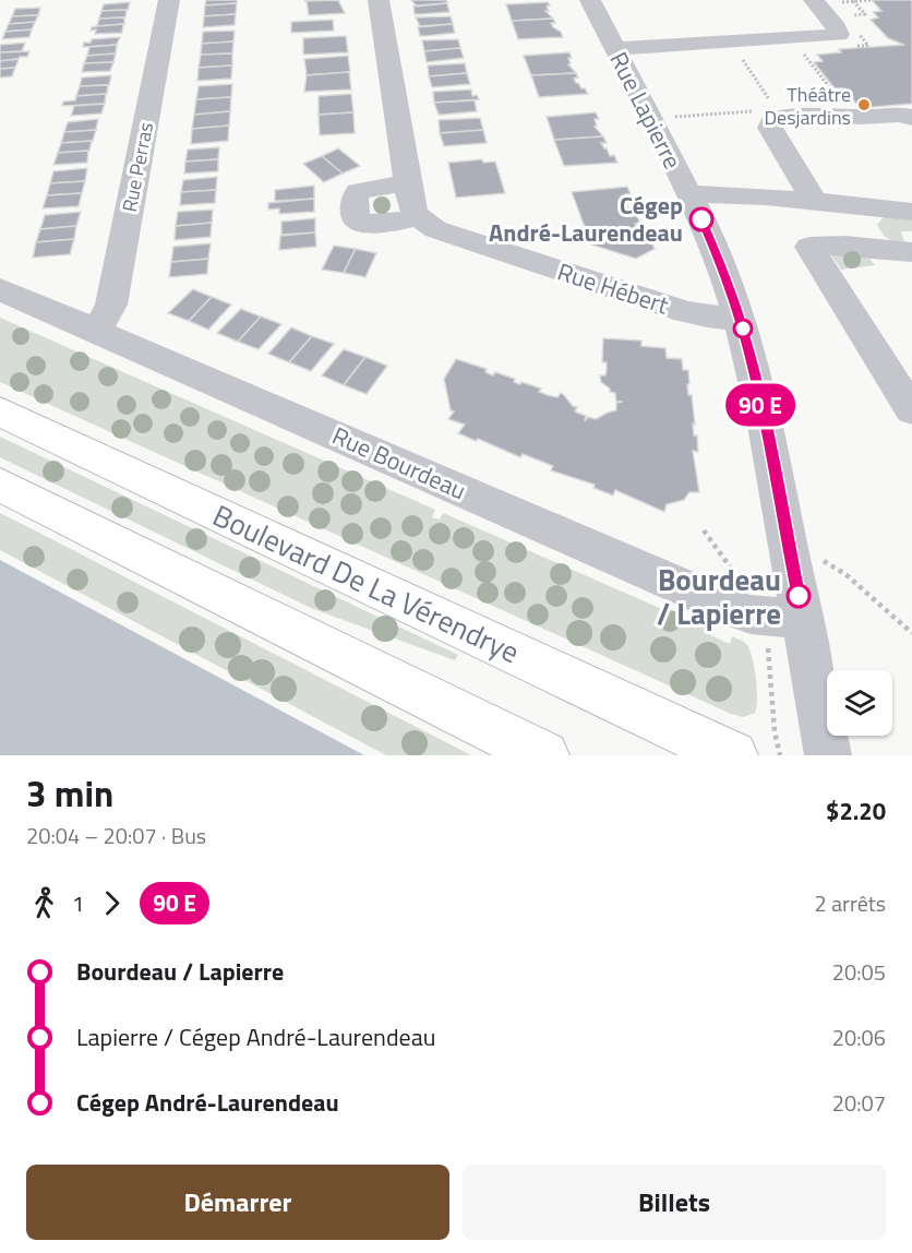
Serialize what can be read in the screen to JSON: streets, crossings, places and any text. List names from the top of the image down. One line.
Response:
{"streets":{"main road":["Boulevard De La Vérendrye"],"street":["Rue Lapierre","Rue Perras","Rue Hébert","Rue Bourdeau"]},"crossings":[["Rue Lapierre","Rue Hébert"],["Rue Lapierre","Rue Bourdeau"],["Rue Perras","Rue Bourdeau"]],"places":["Théâtre Desjardins","Cégep André-Laurendeau","Bourdeau / Lapierre"],"page":{"on_map":"90 E","heading":["3 min","20:04 – 20:07 · Bus","$2.20"],"legs":["1","90 E","2 arrêts"],"list":[{"name":"Bourdeau / Lapierre","value":"20:05"},{"name":"Lapierre / Cégep André-Laurendeau","value":"20:06"},{"name":"Cégep André-Laurendeau","value":"20:07"}],"buttons":["Démarrer","Billets"]}}
